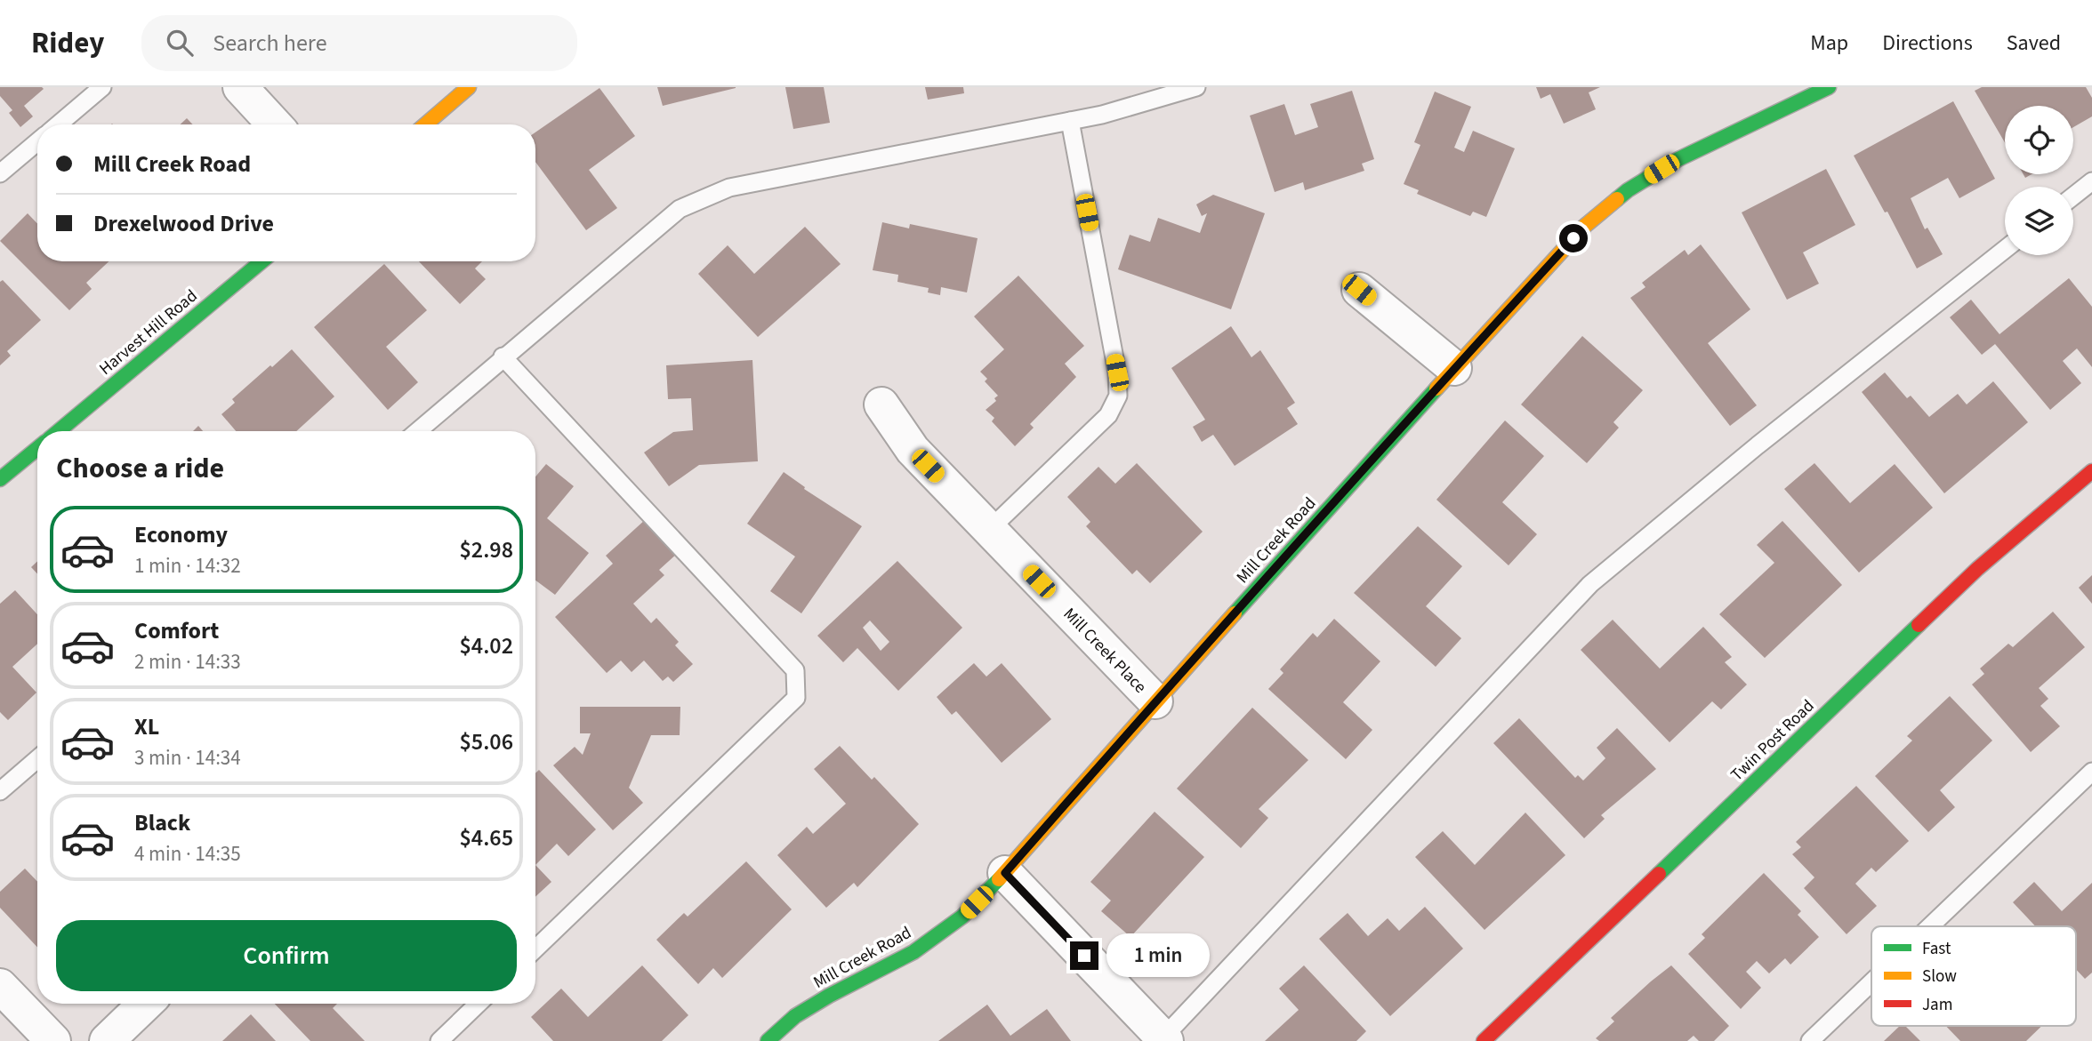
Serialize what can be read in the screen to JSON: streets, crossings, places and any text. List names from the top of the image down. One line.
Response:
{"streets":{"street":["Harvest Hill Road","Mill Creek Road","Mill Creek Place","Twin Post Road"]},"crossings":[["Mill Creek Road","Mill Creek Place"]],"legend":["Fast","Slow","Jam"],"page":{"header":"Ridey","search":"Search here","nav":["Map","Directions","Saved"],"banner":["Mill Creek Road","Drexelwood Drive"],"heading":"Choose a ride","list":[{"name":"Economy","note":"1 min · 14:32","value":"$2.98"},{"name":"Comfort","note":"2 min · 14:33","value":"$4.02"},{"name":"XL","note":"3 min · 14:34","value":"$5.06"},{"name":"Black","note":"4 min · 14:35","value":"$4.65"}],"buttons":"Confirm","bubble":"1 min"}}
